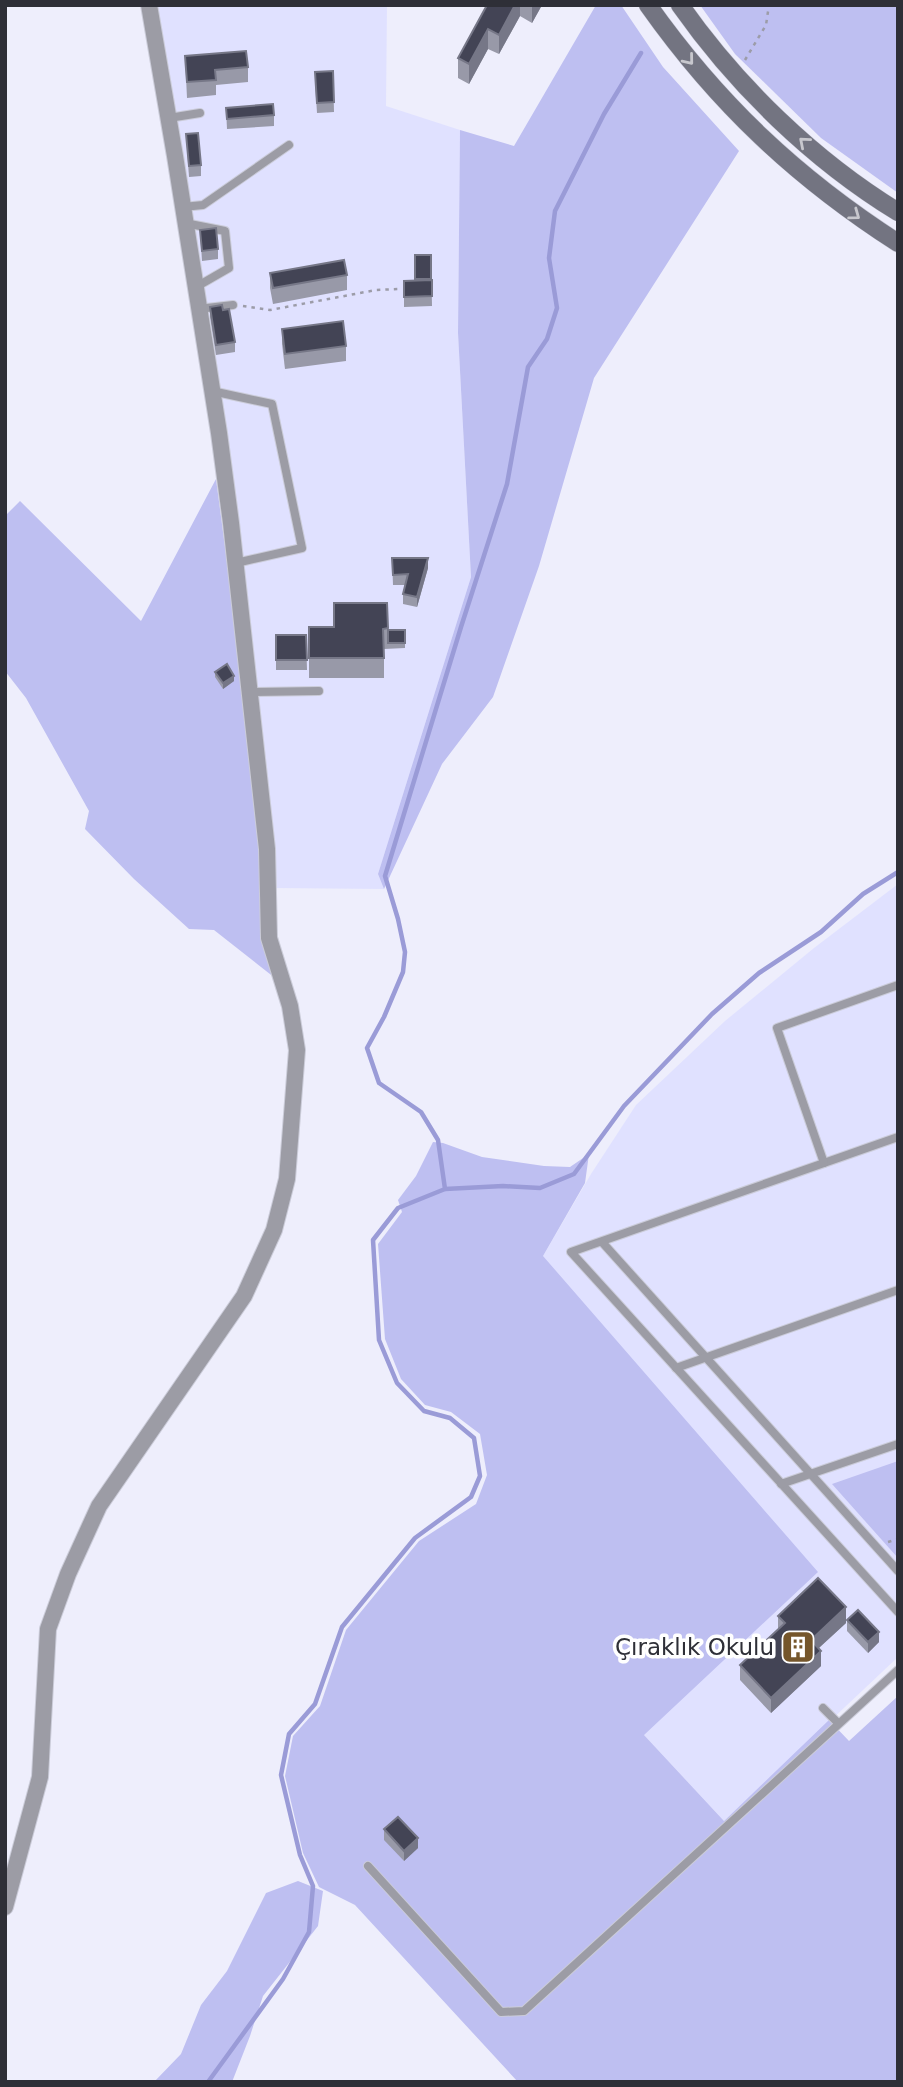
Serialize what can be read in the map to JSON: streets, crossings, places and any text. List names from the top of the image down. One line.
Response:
{"places":{"building":["Çıraklık Okulu"]}}
